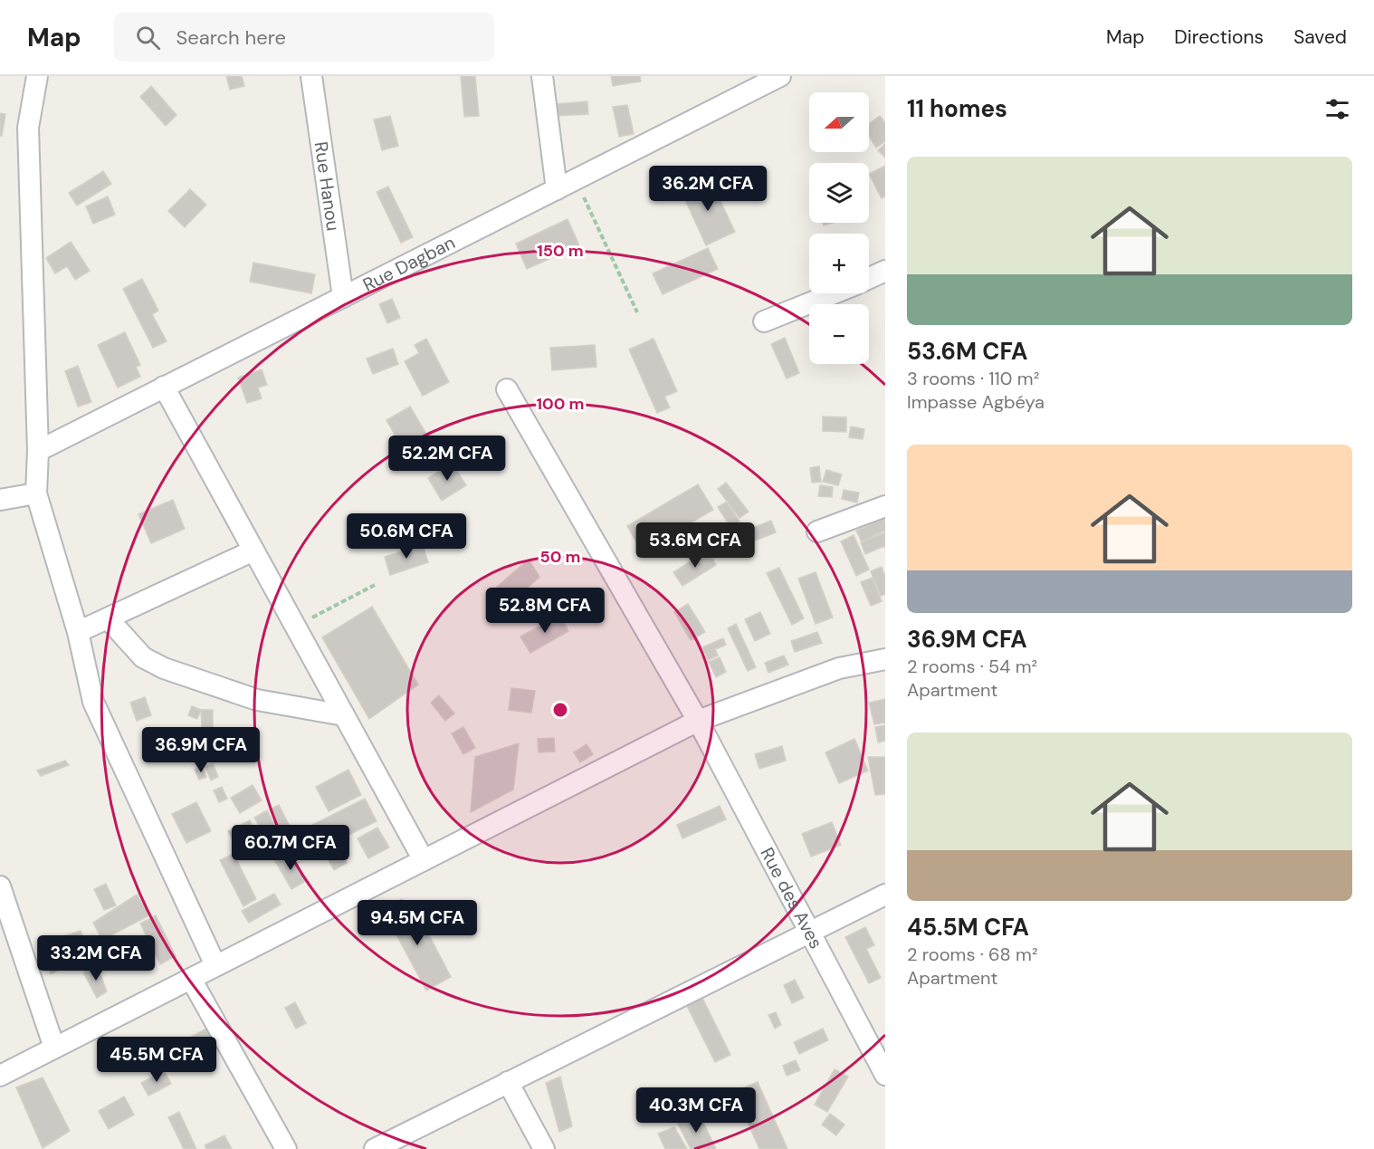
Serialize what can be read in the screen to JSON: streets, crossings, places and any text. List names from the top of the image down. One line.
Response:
{"streets":{"street":["Rue Hanou","Rue Dagban","Rue des Aves"]},"crossings":[["Rue Hanou","Rue Dagban"]],"north":"left","page":{"header":"Map","search":"Search here","nav":["Map","Directions","Saved"],"heading":"11 homes","map_buttons":["+","−"],"list":[{"name":"53.6M CFA","note":"3 rooms · 110 m² · Impasse Agbéya"},{"name":"36.9M CFA","note":"2 rooms · 54 m² · Apartment"},{"name":"45.5M CFA","note":"2 rooms · 68 m² · Apartment"}],"price":["36.2M CFA","52.2M CFA","50.6M CFA","53.6M CFA","52.8M CFA","36.9M CFA","60.7M CFA","94.5M CFA","33.2M CFA","45.5M CFA","40.3M CFA"]},"rings":["150 m","100 m","50 m"]}
